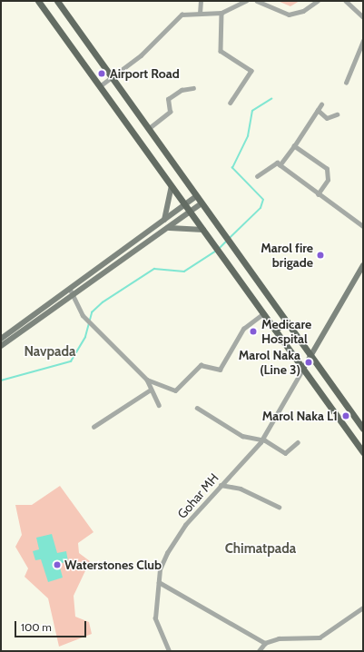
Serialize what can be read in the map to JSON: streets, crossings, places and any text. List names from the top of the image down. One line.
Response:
{"streets":{"street":["Gohar MH"]},"districts":["Navpada","Chimatpada"],"places":["Airport Road","Marol fire brigade","Medicare Hospital","Marol Naka (Line 3)","Marol Naka L1","Waterstones Club"],"scale_bar":"100 m"}
